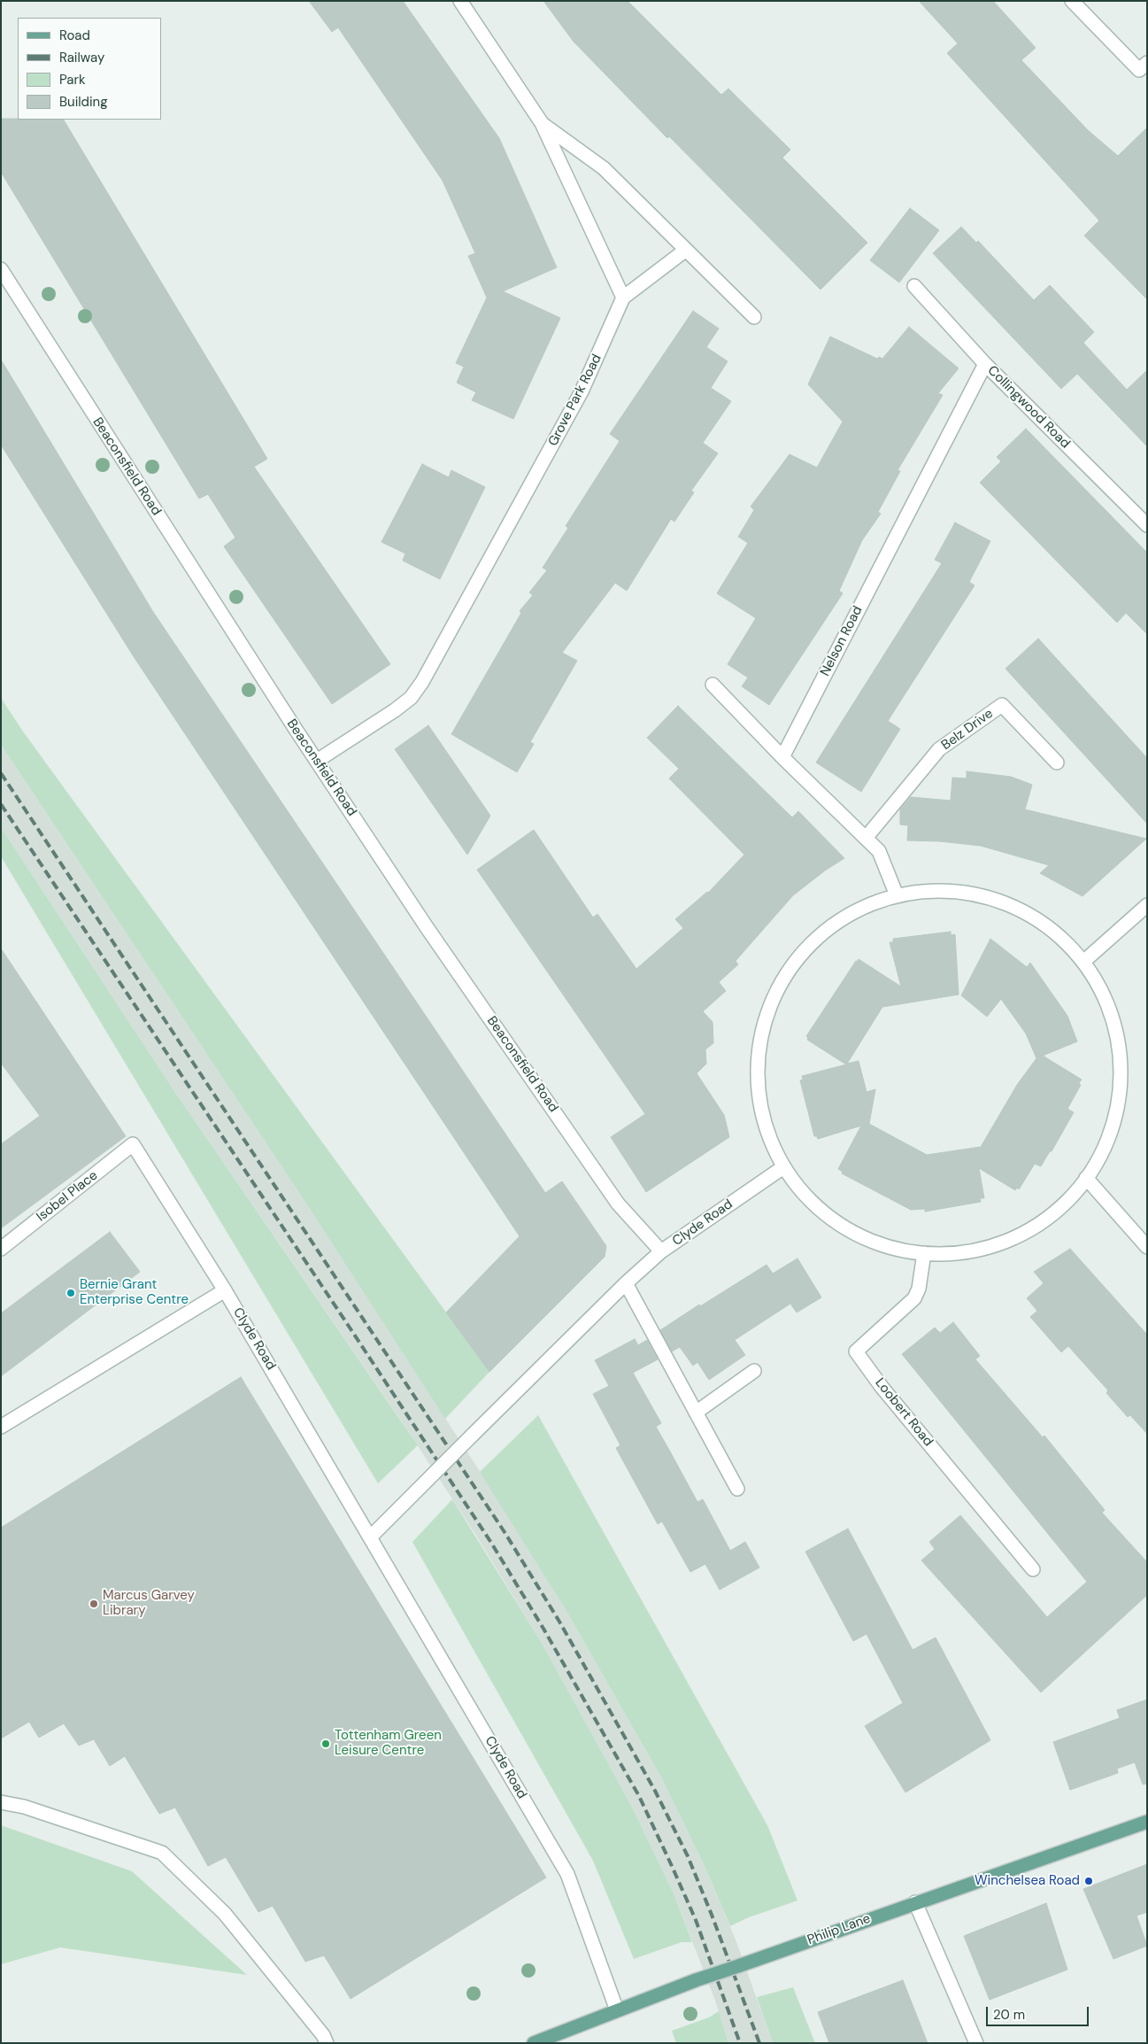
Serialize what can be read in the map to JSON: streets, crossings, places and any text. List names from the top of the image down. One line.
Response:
{"streets":{"main road":["Philip Lane"],"street":["Grove Park Road","Collingwood Road","Beaconsfield Road","Nelson Road","Belz Drive","Isobel Place","Clyde Road","Loobert Road"]},"crossings":[["Grove Park Road","Beaconsfield Road"],["Collingwood Road","Nelson Road"],["Beaconsfield Road","Clyde Road"],["Isobel Place","Clyde Road"],["Clyde Road","Philip Lane"]],"places":["Bernie Grant Enterprise Centre","Marcus Garvey Library","Tottenham Green Leisure Centre","Winchelsea Road"],"legend":["Road","Railway","Park","Building"],"scale_bar":"20 m"}
